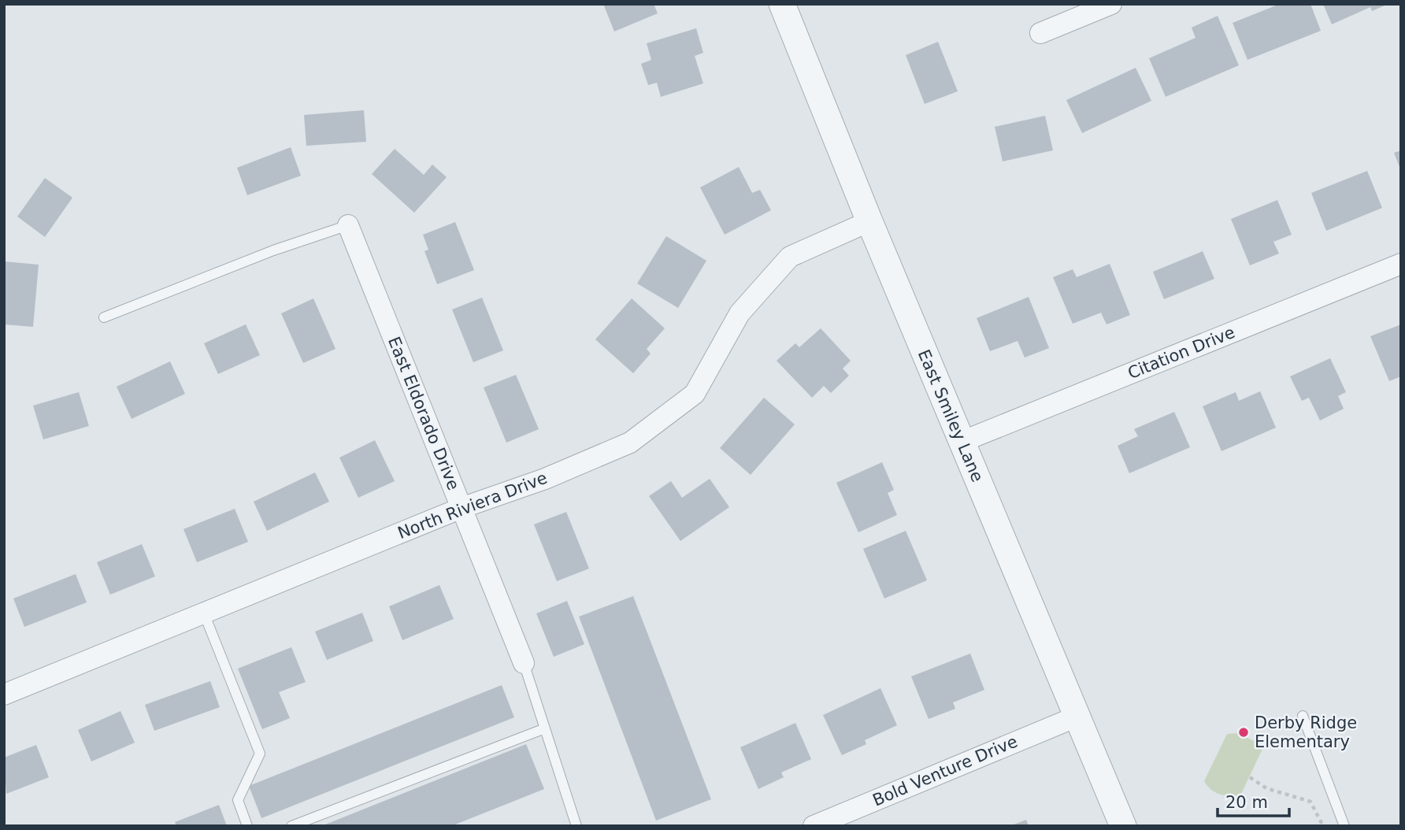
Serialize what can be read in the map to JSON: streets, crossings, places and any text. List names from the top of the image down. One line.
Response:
{"streets":{"street":["Citation Drive","East Eldorado Drive","East Smiley Lane","North Riviera Drive","Bold Venture Drive"]},"crossings":[["Citation Drive","East Smiley Lane"],["East Eldorado Drive","North Riviera Drive"],["East Smiley Lane","North Riviera Drive"],["East Smiley Lane","Bold Venture Drive"]],"places":["Derby Ridge Elementary"],"scale_bar":"20 m"}
